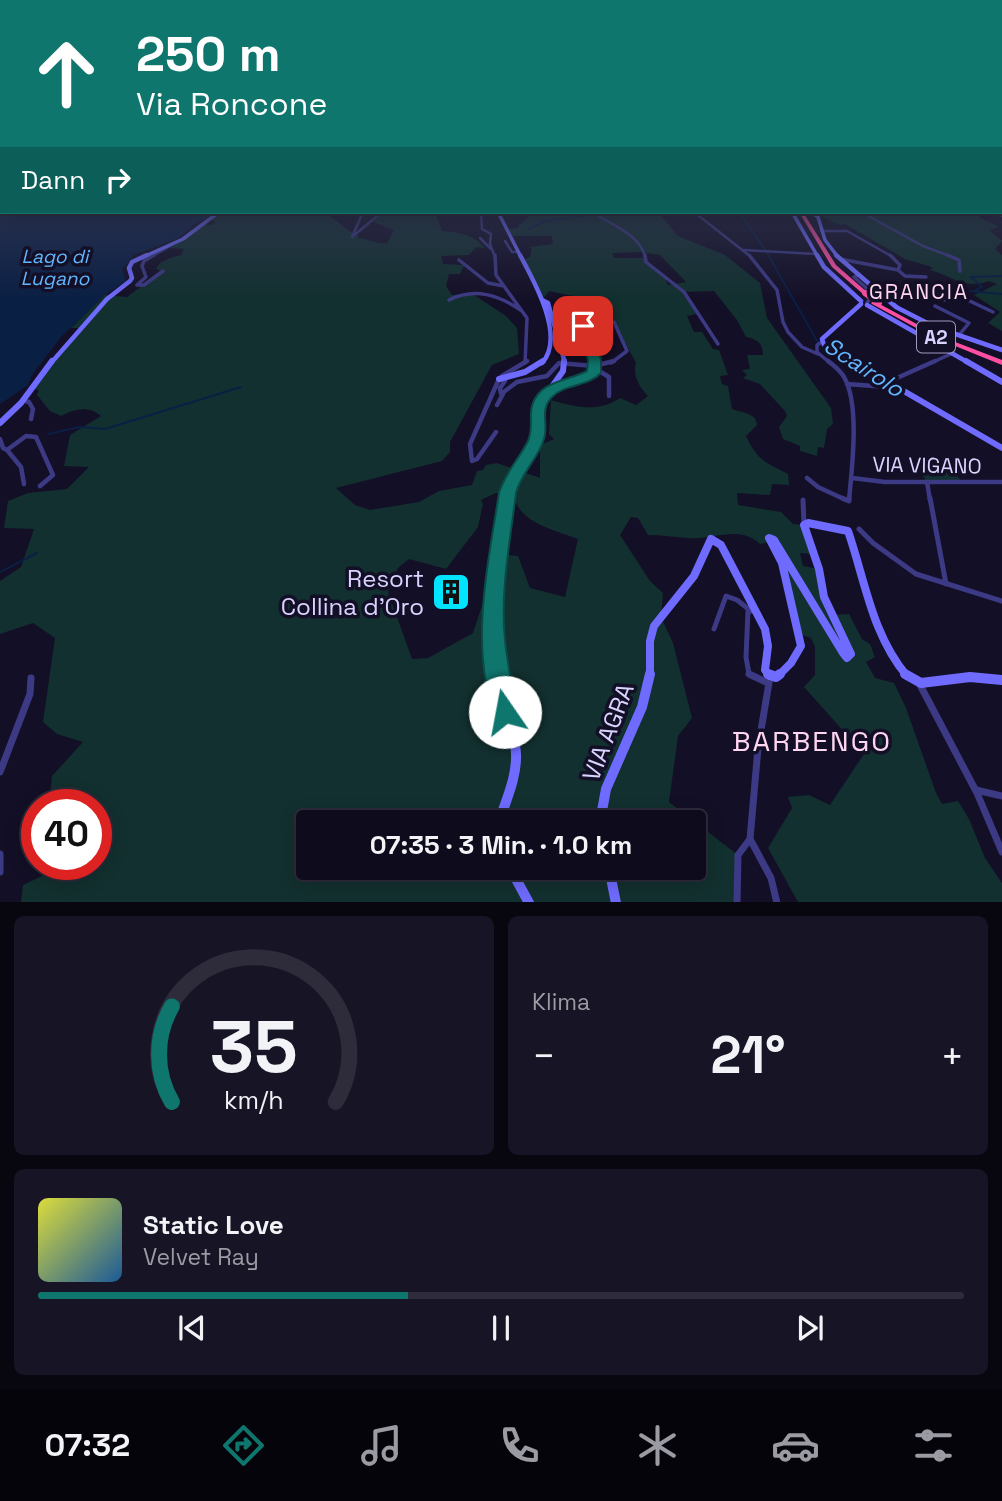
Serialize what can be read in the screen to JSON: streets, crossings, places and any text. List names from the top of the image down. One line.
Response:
{"streets":{"highway":["A2"],"street":["VIA VIGANO","VIA AGRA"]},"districts":["GRANCIA","BARBENGO"],"water":["Lago di Lugano","Scairolo"],"places":{"building":["Resort Collina d'Oro"]},"page":{"turn":["250 m","Via Roncone"],"then":"Dann","limit":"40","trip":"07:35 · 3 Min. · 1.0 km","tile":"Klima","heat":["−","21°","+"],"song":["Static Love","Velvet Ray"],"tabs":"07:32","gauge":["35","km/h"]}}
